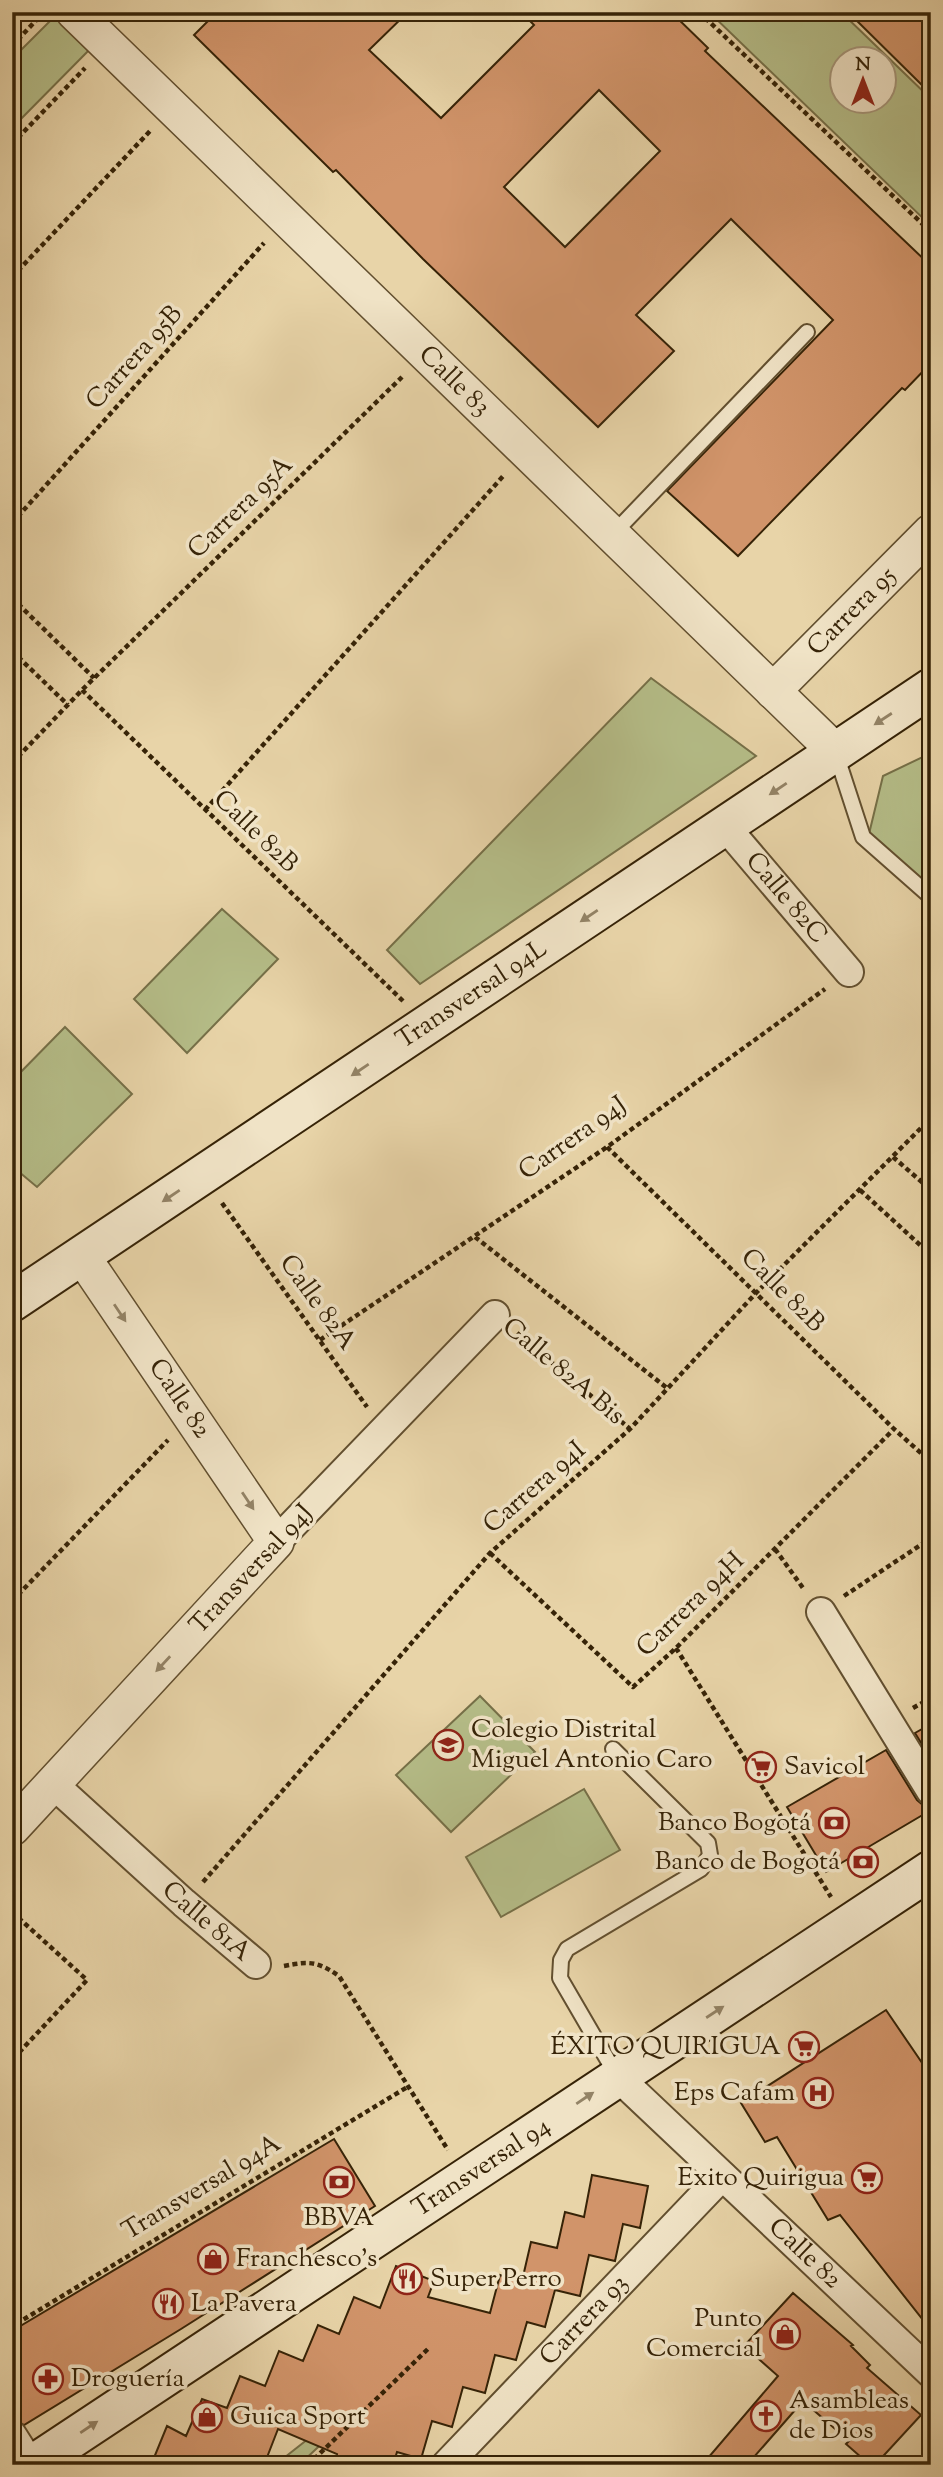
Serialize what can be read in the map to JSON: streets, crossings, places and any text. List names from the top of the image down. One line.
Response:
{"streets":{"main road":["Transversal 94L","Transversal 94"],"street":["Calle 83","Carrera 95","Calle 82C","Calle 82","Transversal 94J","Calle 81A","Carrera 93"],"path":["Carrera 95B","Carrera 95A","Calle 82B","Carrera 94J","Calle 82A","Calle 82A Bis","Carrera 94I","Carrera 94H","Transversal 94A"]},"crossings":[["Carrera 95B","Calle 83"],["Calle 83","Carrera 95A"],["Calle 83","Carrera 95"],["Calle 83","Transversal 94L"],["Carrera 95A","Calle 82B"],["Calle 82B","Carrera 94J"],["Calle 82B","Carrera 94I"],["Calle 82B","Carrera 94H"],["Calle 82C","Transversal 94L"],["Calle 82C","Carrera 94J"],["Transversal 94L","Calle 82"],["Carrera 94J","Calle 82A"],["Calle 82A","Transversal 94J"],["Calle 82A Bis","Carrera 94I"],["Calle 82A Bis","Transversal 94J"],["Calle 82","Transversal 94J"],["Calle 82","Transversal 94"],["Calle 82","Carrera 93"],["Carrera 94I","Carrera 94H"],["Carrera 94I","Calle 81A"],["Transversal 94J","Calle 81A"],["Calle 81A","Transversal 94A"]],"one_way":["Transversal 94L","Calle 82","Transversal 94J","Transversal 94"],"places":{"school or university":["Colegio Distrital Miguel Antonio Caro"],"supermarket":["Savicol","ÉXITO QUIRIGUA","Exito Quirigua"],"bank":["Banco Bogotá","Banco de Bogotá","BBVA"],"hospital":["Eps Cafam"],"shop":["Franchesco's","Punto Comercial","Guica Sport"],"restaurant":["Super Perro","La Pavera"],"pharmacy":["Droguería"],"church":["Asambleas de Dios"]},"north":"top"}
